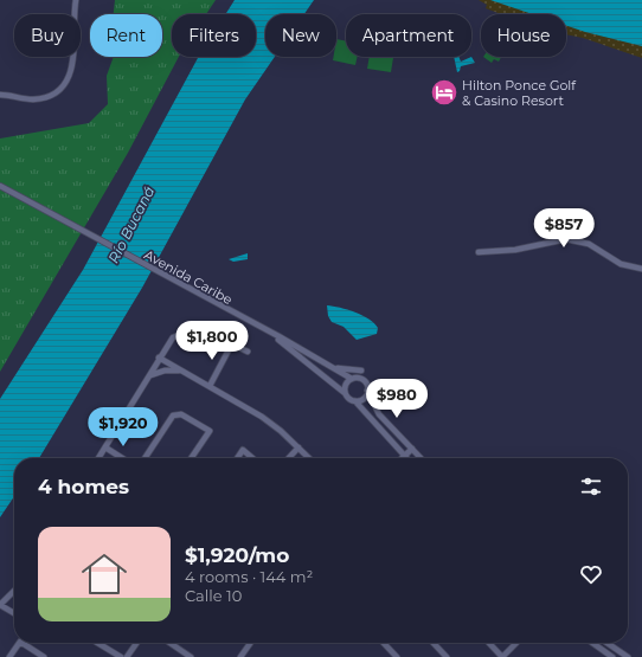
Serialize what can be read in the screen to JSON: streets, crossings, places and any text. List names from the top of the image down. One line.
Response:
{"streets":{"street":["Avenida Caribe"]},"water":["Río Bucaná"],"places":{"hotel":["Hilton Ponce Golf & Casino Resort"]},"page":{"chip":["Buy","Rent","Filters","New","Apartment","House"],"price":["$857","$1,800","$980","$1,920"],"heading":"4 homes","list":[{"name":"$1,920/mo","note":"4 rooms · 144 m² · Calle 10"}]}}
